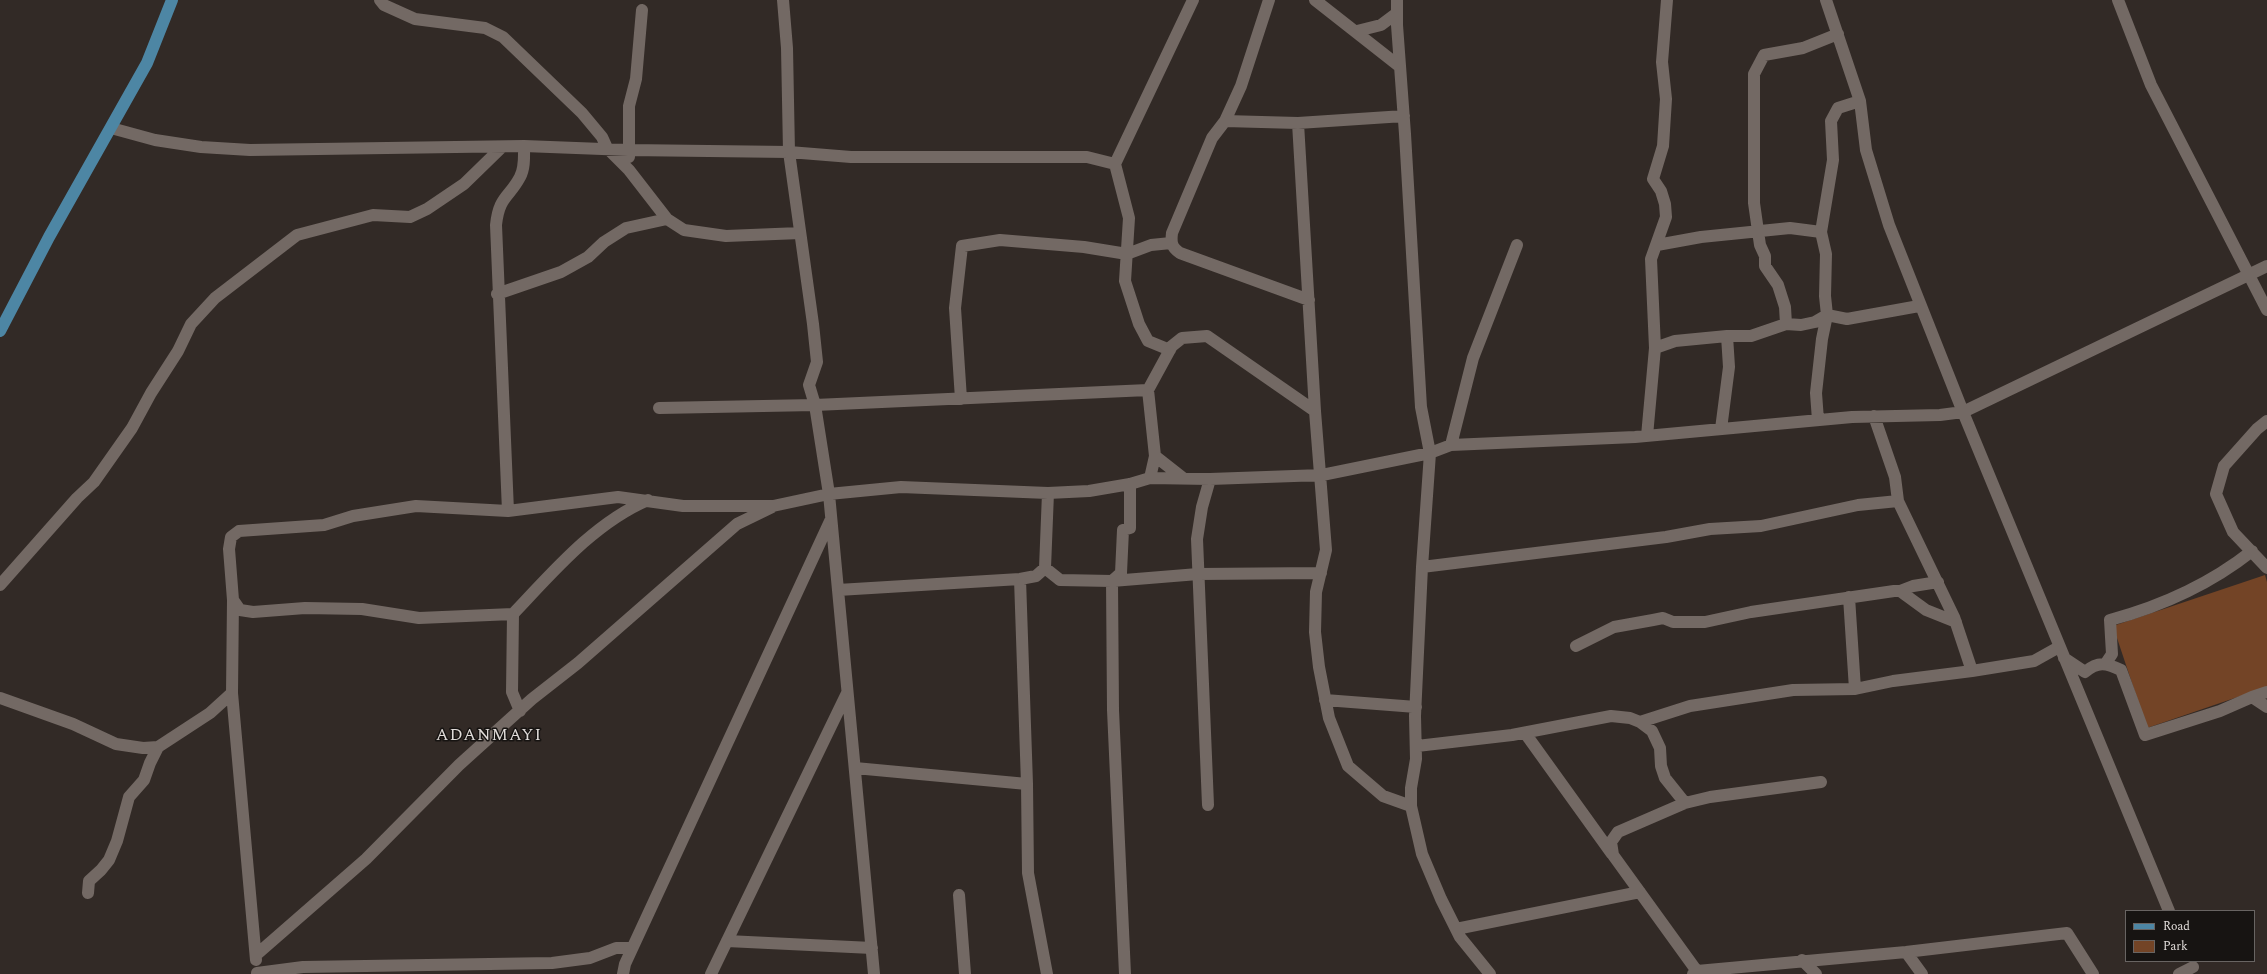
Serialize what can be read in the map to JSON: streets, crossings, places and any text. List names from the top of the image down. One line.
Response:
{"districts":["ADANMAYI"],"legend":["Road","Park"]}
